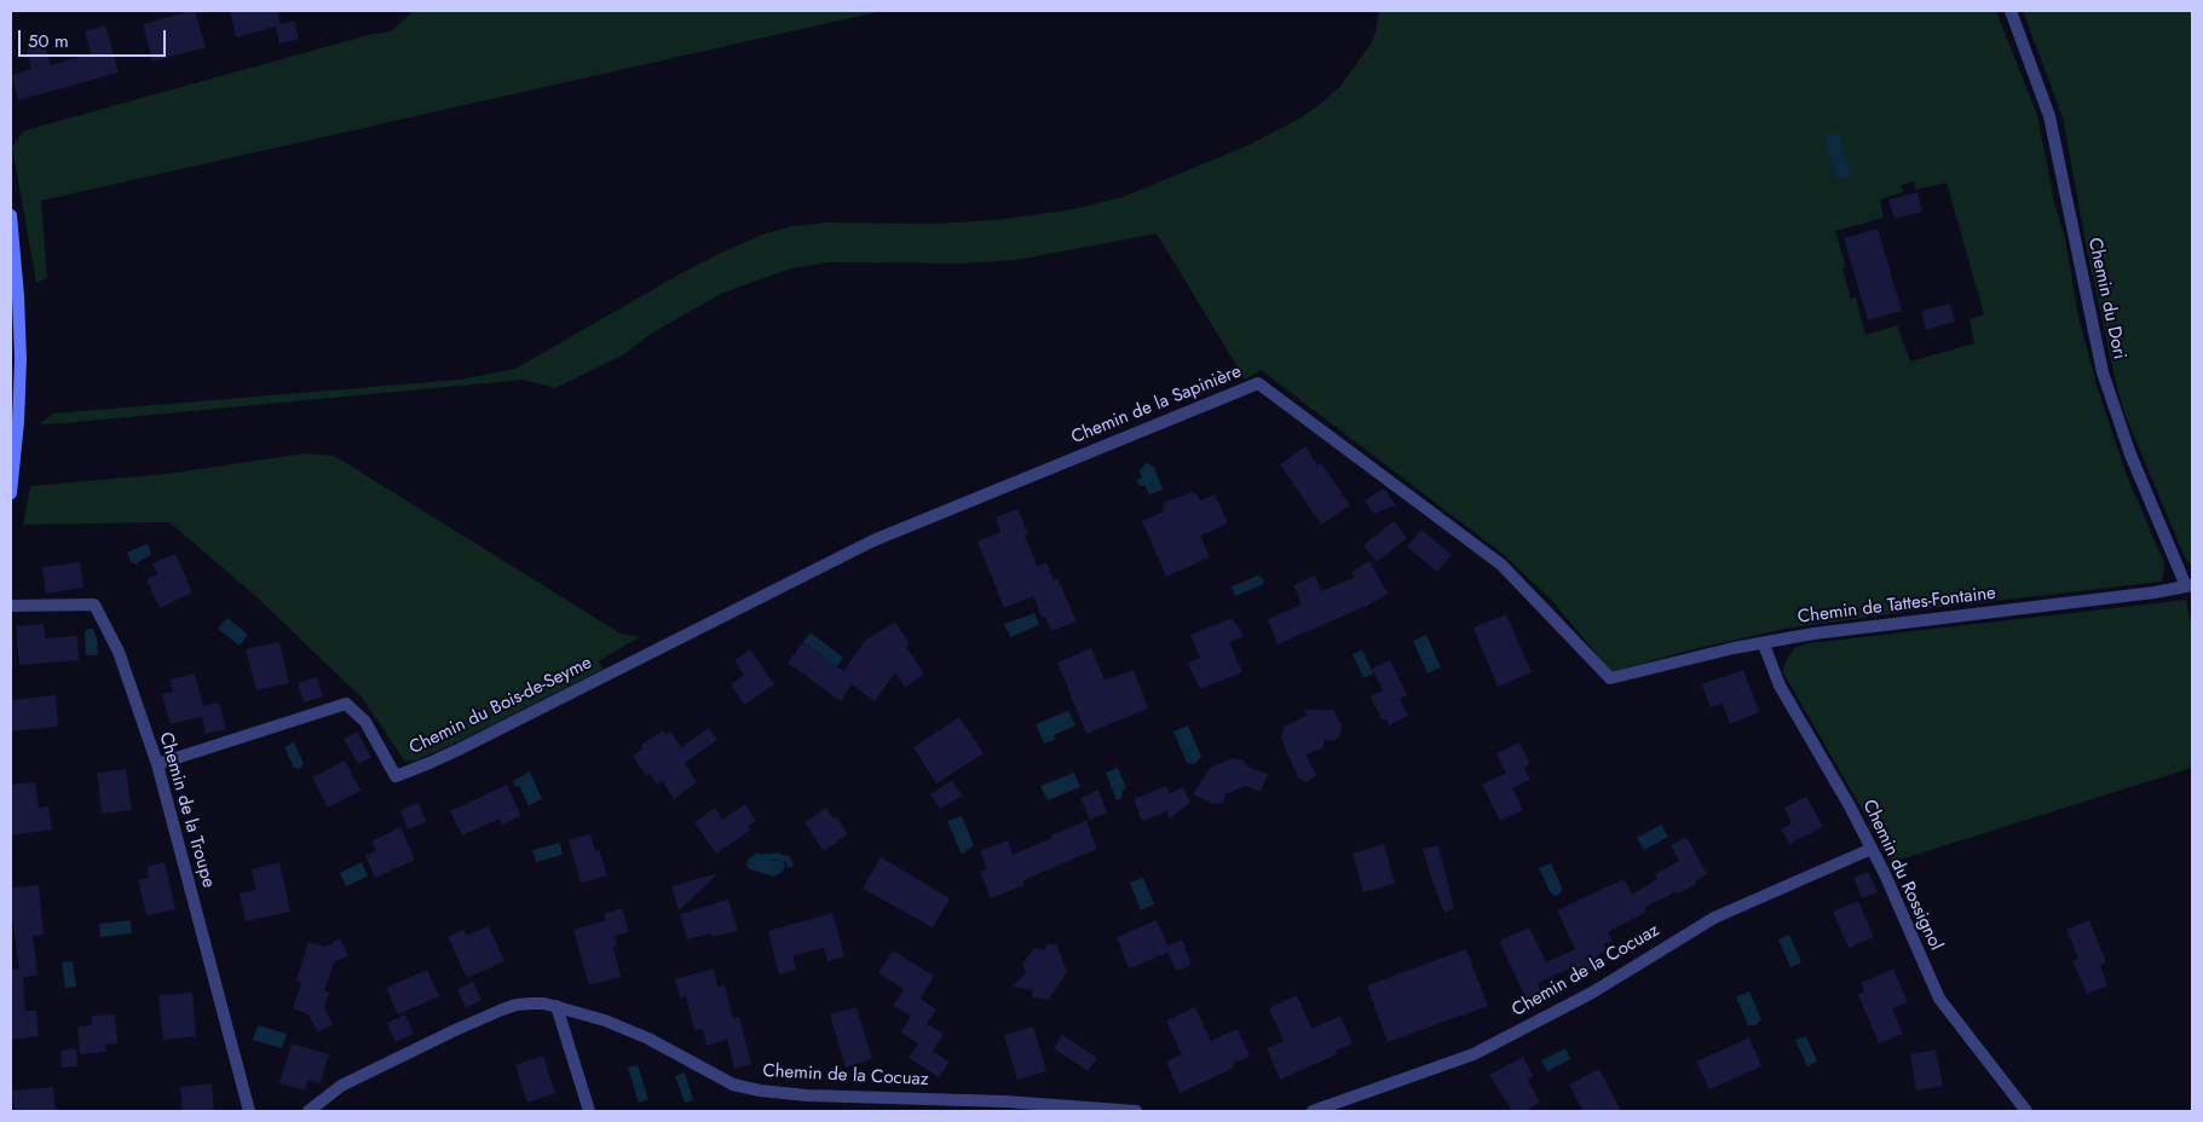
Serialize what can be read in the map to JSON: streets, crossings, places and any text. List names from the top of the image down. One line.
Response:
{"streets":{"street":["Chemin du Dori","Chemin de la Sapinière","Chemin de Tattes-Fontaine","Chemin du Bois-de-Seyme","Chemin de la Troupe","Chemin du Rossignol","Chemin de la Cocuaz"]},"crossings":[["Chemin du Dori","Chemin de Tattes-Fontaine"],["Chemin de la Sapinière","Chemin de Tattes-Fontaine"],["Chemin de la Sapinière","Chemin du Bois-de-Seyme"],["Chemin de Tattes-Fontaine","Chemin du Rossignol"],["Chemin du Bois-de-Seyme","Chemin de la Troupe"],["Chemin du Rossignol","Chemin de la Cocuaz"]],"scale_bar":"50 m"}
